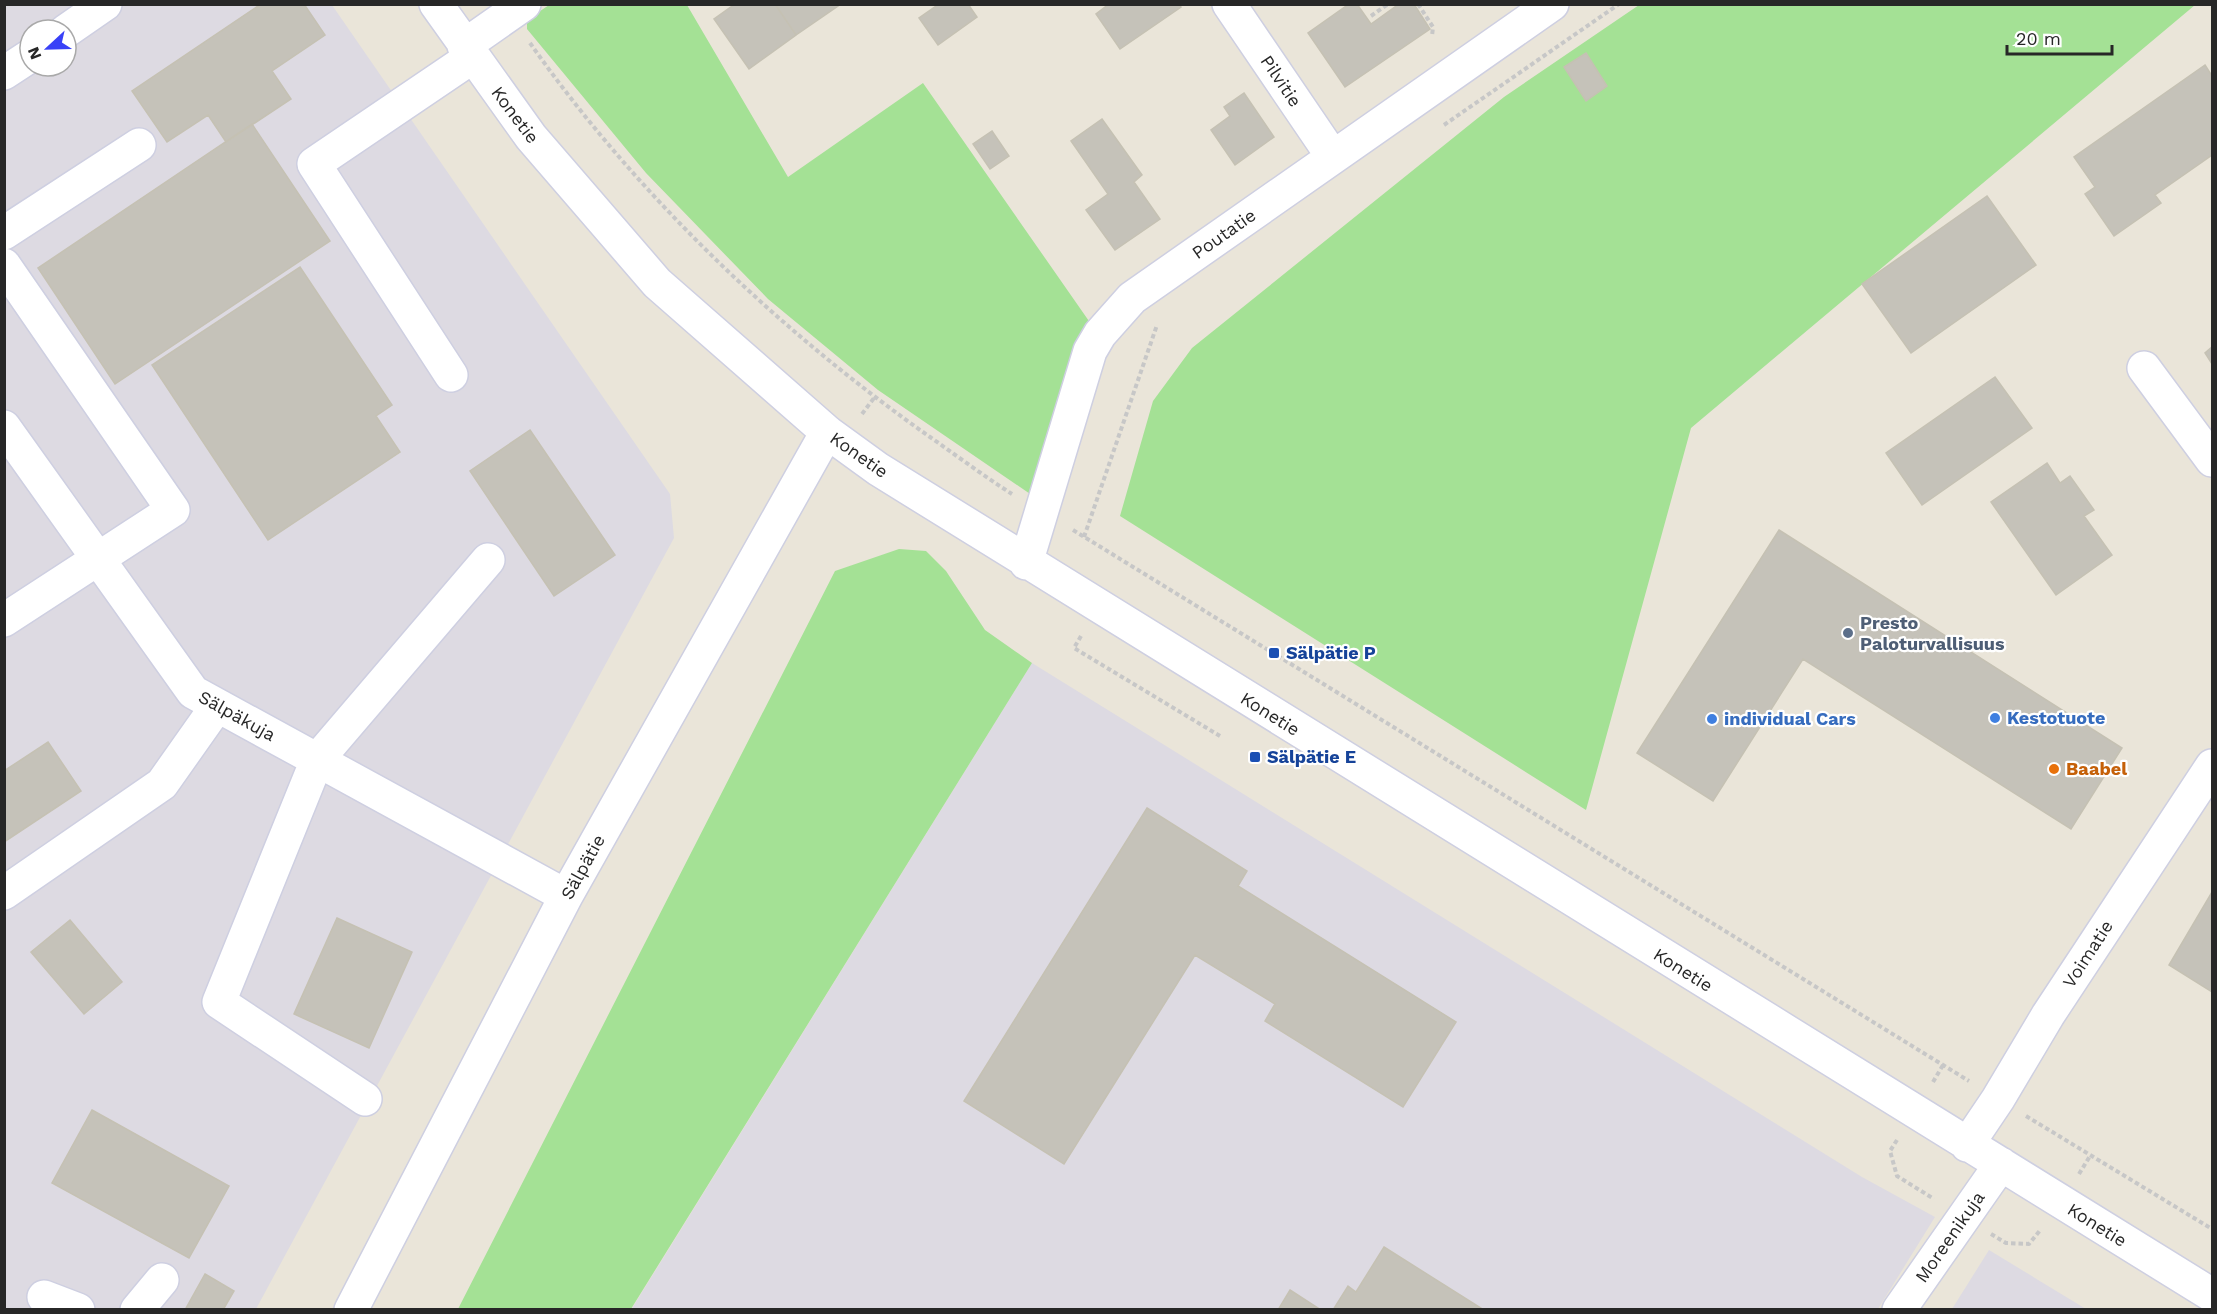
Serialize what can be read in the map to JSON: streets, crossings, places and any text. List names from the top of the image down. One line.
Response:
{"streets":{"street":["Pilvitie","Konetie","Poutatie","Sälpäkuja","Sälpätie","Voimatie","Moreenikuja"]},"crossings":[["Pilvitie","Poutatie"],["Konetie","Poutatie"],["Konetie","Sälpätie"],["Konetie","Voimatie"],["Konetie","Moreenikuja"],["Sälpäkuja","Sälpätie"]],"places":{"other":["Presto Paloturvallisuus","Kestotuote","individual Cars","Baabel"],"transit":["Sälpätie P","Sälpätie E"]},"scale_bar":"20 m","north":"left"}
